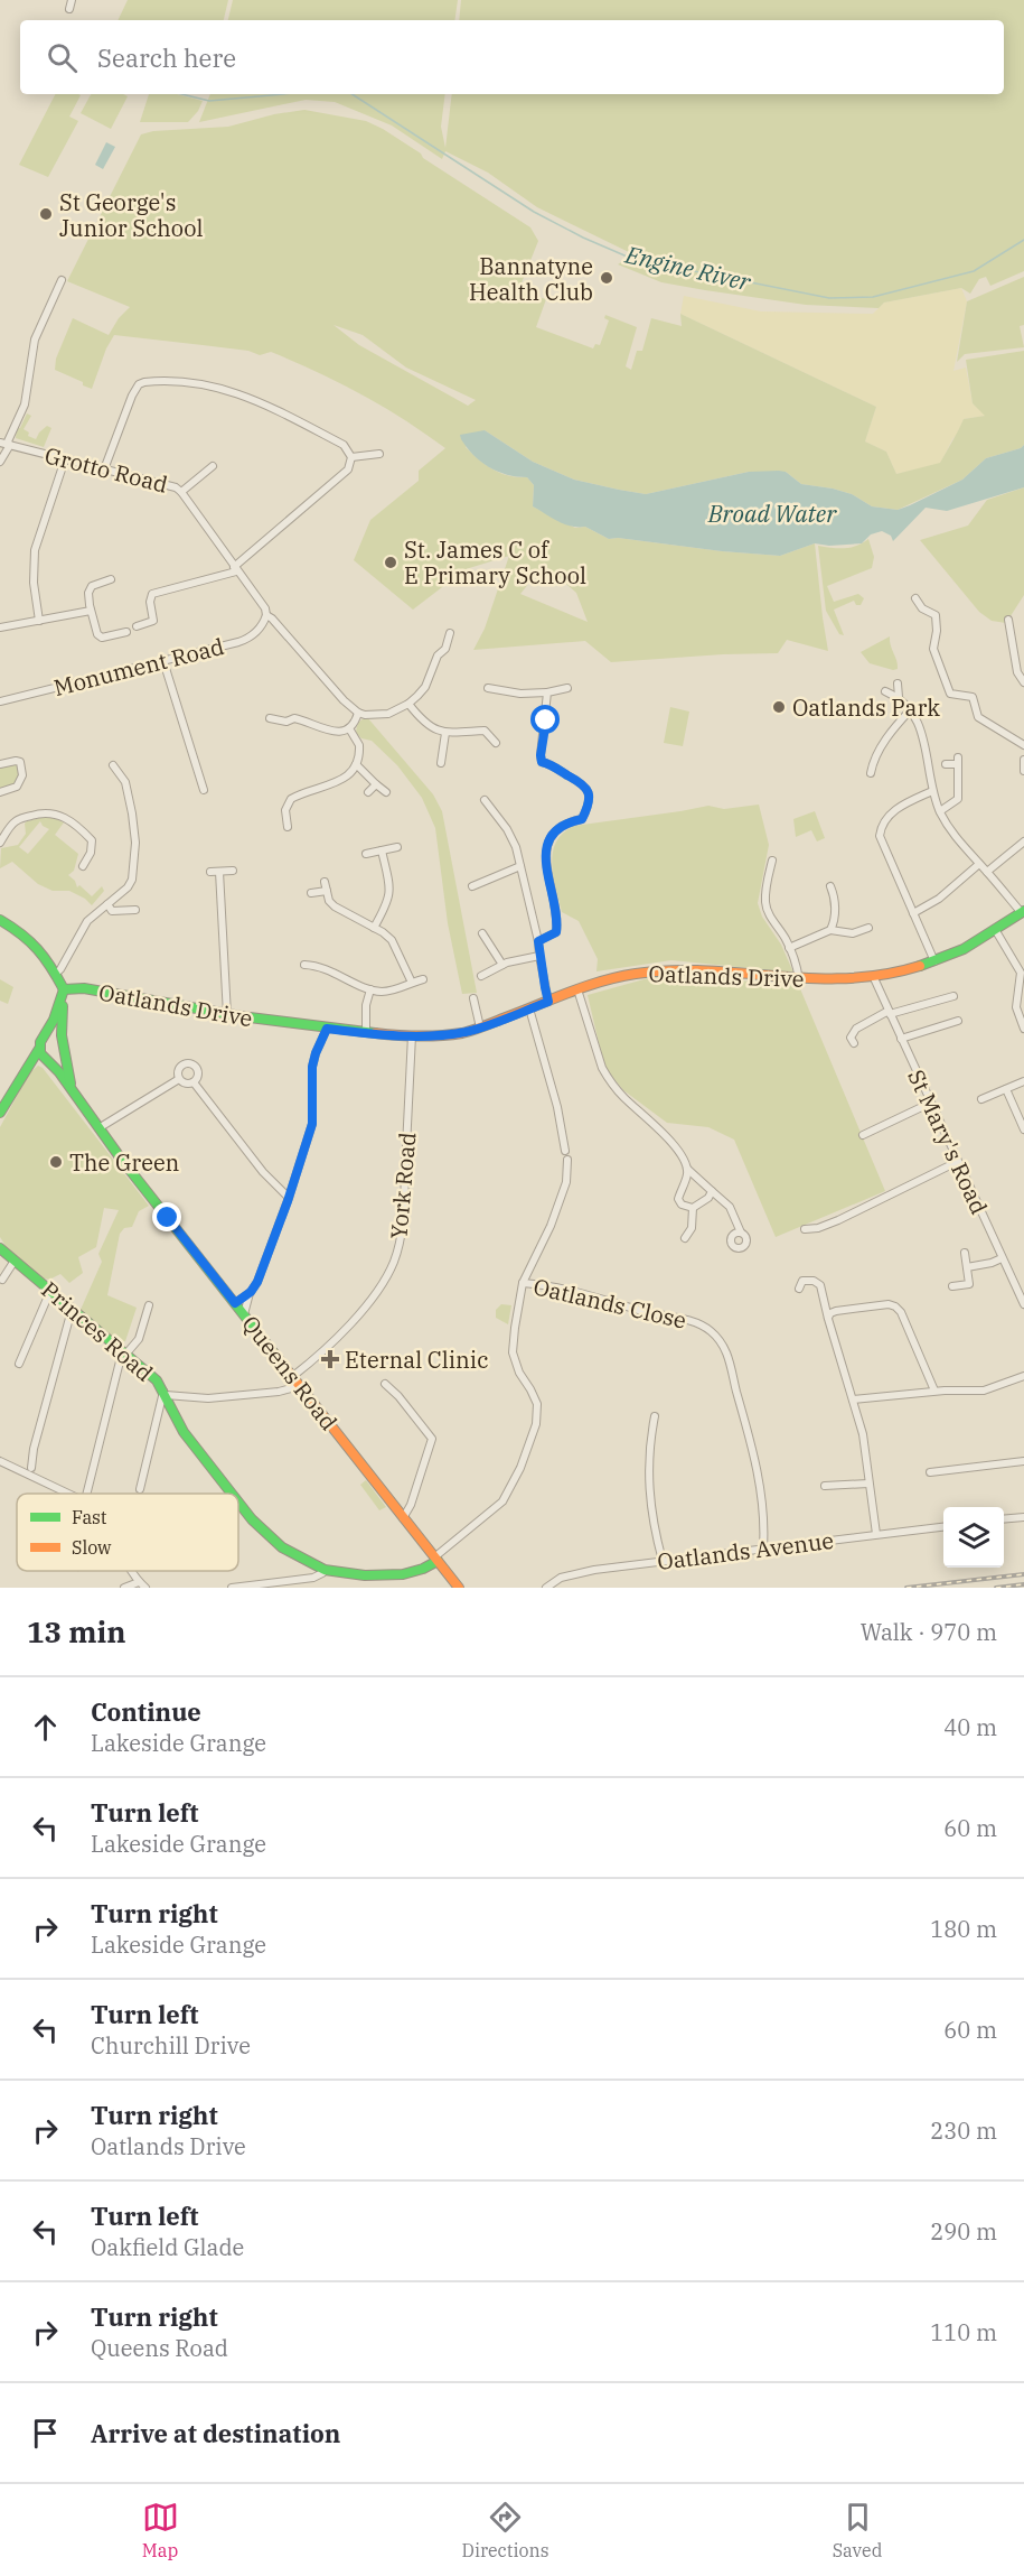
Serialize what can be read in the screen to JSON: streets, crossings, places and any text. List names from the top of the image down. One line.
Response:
{"streets":{"main road":["Oatlands Drive","Princes Road","Queens Road"],"street":["Grotto Road","Monument Road","St Mary's Road","York Road","Oatlands Close","Oatlands Avenue"]},"crossings":[["Grotto Road","Monument Road"],["Oatlands Drive","St Mary's Road"],["Oatlands Drive","York Road"],["Oatlands Drive","Queens Road"],["York Road","Queens Road"],["Oatlands Close","Oatlands Avenue"],["Princes Road","Queens Road"]],"water":["Engine River","Broad Water"],"places":{"other":["St George's Junior School","Bannatyne Health Club","St. James C of E Primary School","Oatlands Park","The Green"],"health":["Eternal Clinic"]},"legend":["Fast","Slow"],"page":{"search":"Search here","heading":["13 min","Walk · 970 m"],"list":[["Continue","Lakeside Grange","40 m"],["Turn left","Lakeside Grange","60 m"],["Turn right","Lakeside Grange","180 m"],["Turn left","Churchill Drive","60 m"],["Turn right","Oatlands Drive","230 m"],["Turn left","Oakfield Glade","290 m"],["Turn right","Queens Road","110 m"],"Arrive at destination"],"nav":["Map","Directions","Saved"]}}
